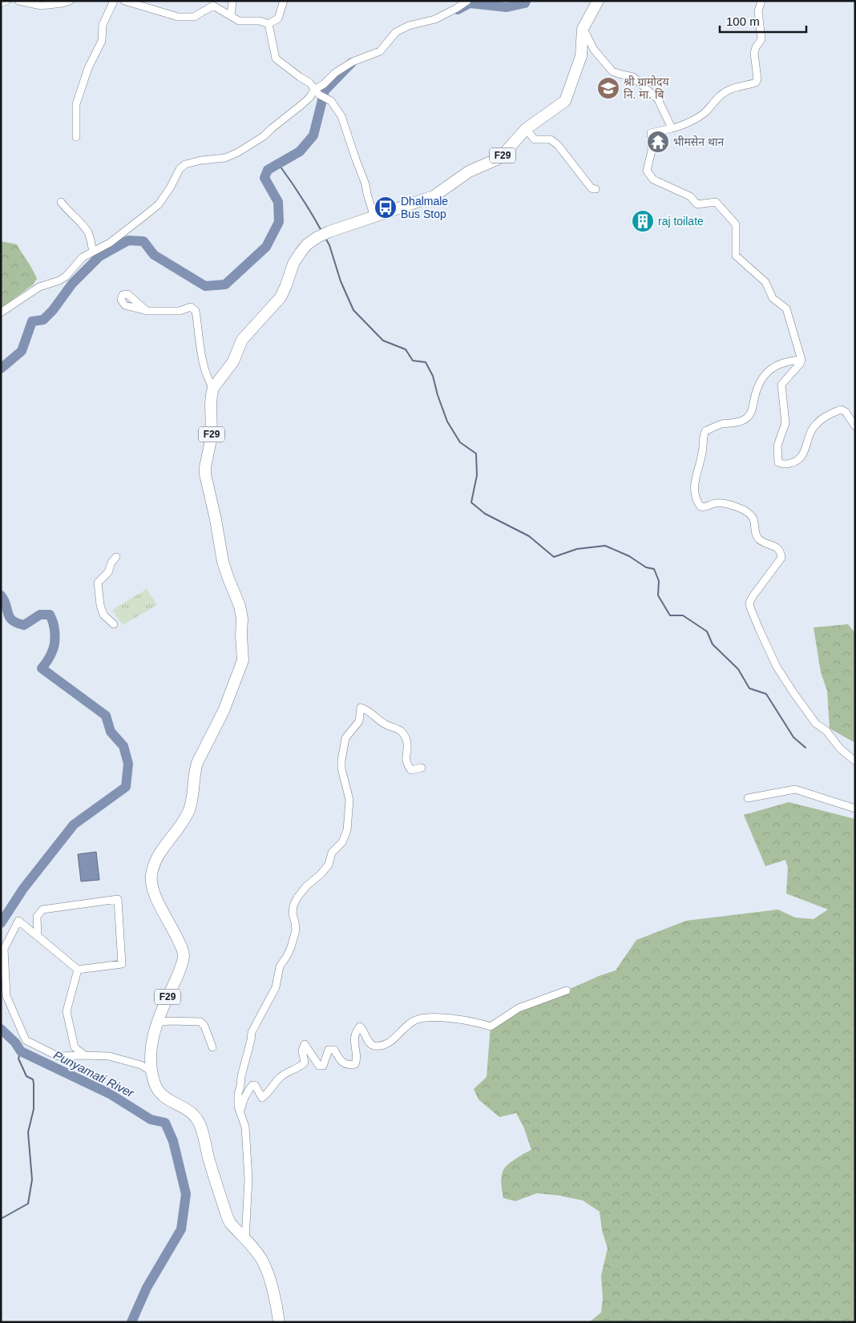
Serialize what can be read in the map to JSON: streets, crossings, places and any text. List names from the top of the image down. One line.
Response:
{"streets":{"main road":["F29"]},"water":["Punyamati River"],"places":{"school or university":["श्री ग्रामोदय नि. मा. बि"],"temple":["भीमसेन थान"],"bus stop":["Dhalmale Bus Stop"],"building":["raj toilate"]},"scale_bar":"100 m"}
